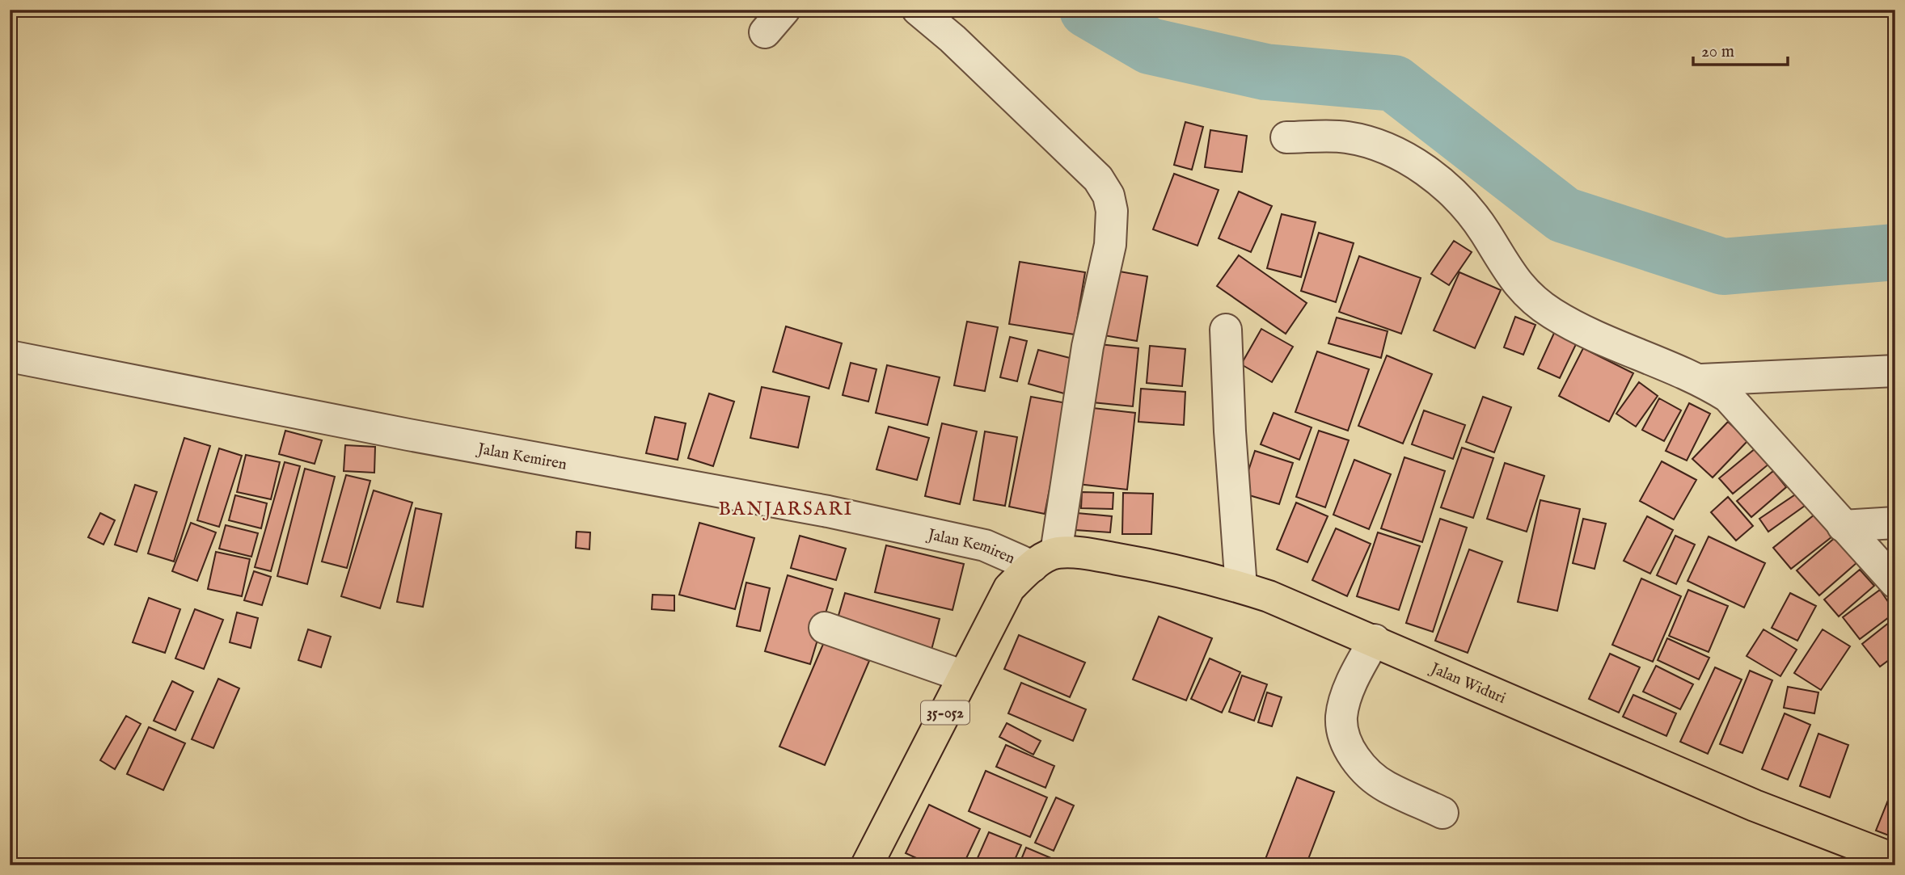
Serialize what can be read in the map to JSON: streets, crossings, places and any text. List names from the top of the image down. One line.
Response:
{"streets":{"main road":["Jalan Widuri","35-052"],"street":["Jalan Kemiren"]},"crossings":[["Jalan Kemiren","Jalan Widuri"],["Jalan Kemiren","35-052"],["Jalan Widuri","35-052"]],"districts":["BANJARSARI"],"scale_bar":"20 m"}
